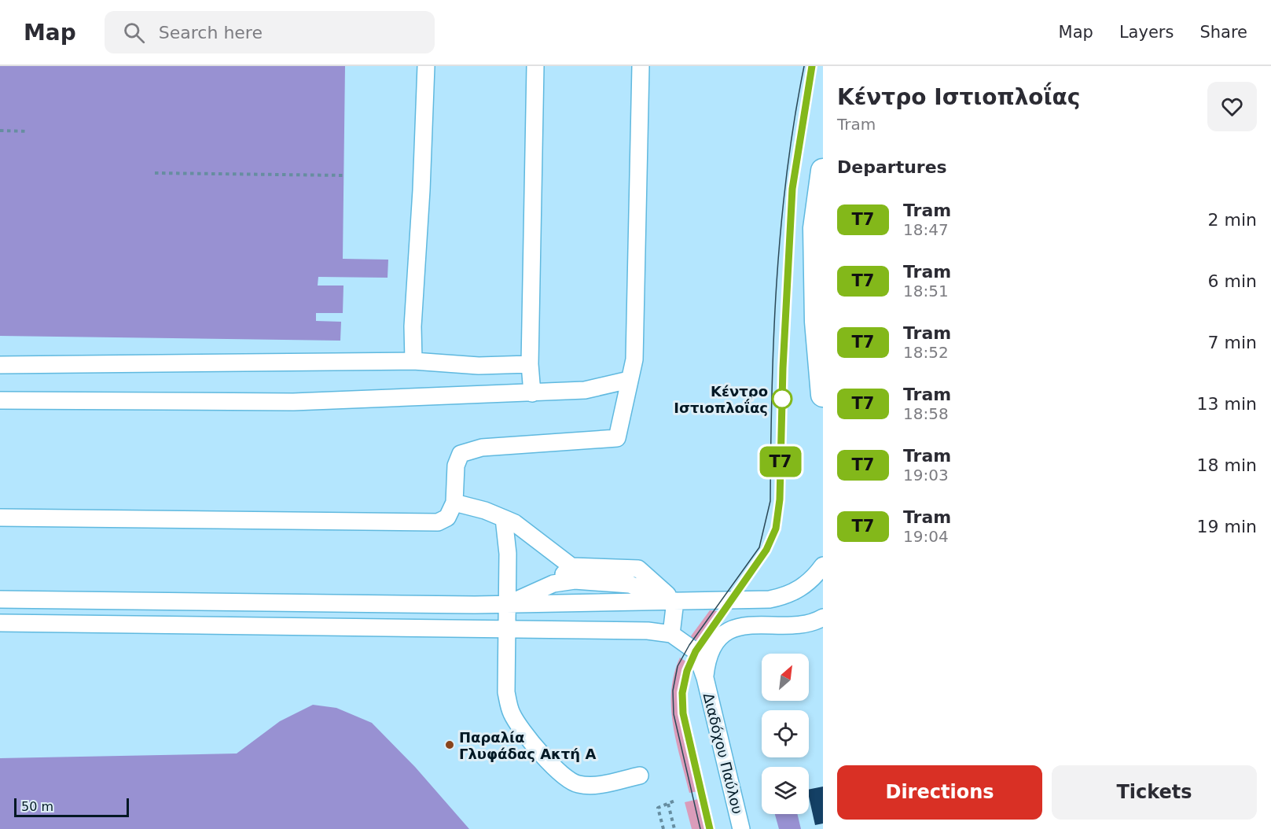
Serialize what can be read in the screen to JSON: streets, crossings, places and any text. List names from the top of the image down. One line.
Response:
{"streets":{"street":["Διαδόχου Παύλου"]},"places":["Κέντρο Ιστιοπλοΐας","Παραλία Γλυφάδας Ακτή Α"],"lines":["tram line Τ7"],"scale_bar":"50 m","north":"top right","page":{"header":"Map","search":"Search here","nav":["Map","Layers","Share"],"on_map":"Τ7","heading":[["Κέντρο Ιστιοπλοΐας","Tram"],"Departures"],"list":[{"mark":"Τ7","name":"Tram","note":"18:47","value":"2 min"},{"mark":"Τ7","name":"Tram","note":"18:51","value":"6 min"},{"mark":"Τ7","name":"Tram","note":"18:52","value":"7 min"},{"mark":"Τ7","name":"Tram","note":"18:58","value":"13 min"},{"mark":"Τ7","name":"Tram","note":"19:03","value":"18 min"},{"mark":"Τ7","name":"Tram","note":"19:04","value":"19 min"}],"buttons":["Directions","Tickets"],"scale":"50 m"}}
